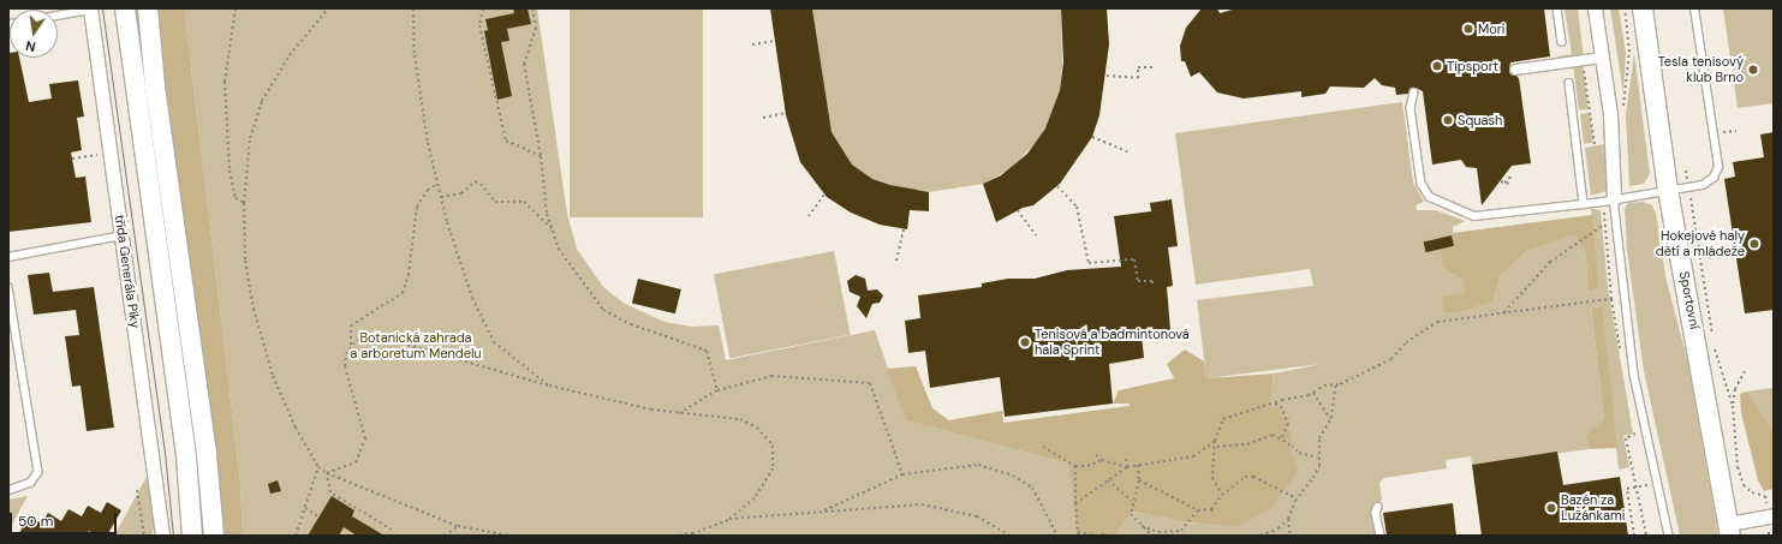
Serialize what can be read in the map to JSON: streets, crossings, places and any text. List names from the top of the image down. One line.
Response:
{"streets":{"main road":["Sportovní"],"street":["třída Generála Píky"]},"parks":["Botanická zahrada a arboretum Mendelu"],"places":["Mori","Tipsport","Tesla tenisový klub Brno","Squash","Hokejové haly dětí a mládeže","Tenisová a badmintonová hala Sprint","Bazén za Lužánkami"],"scale_bar":"50 m","north":"bottom"}
